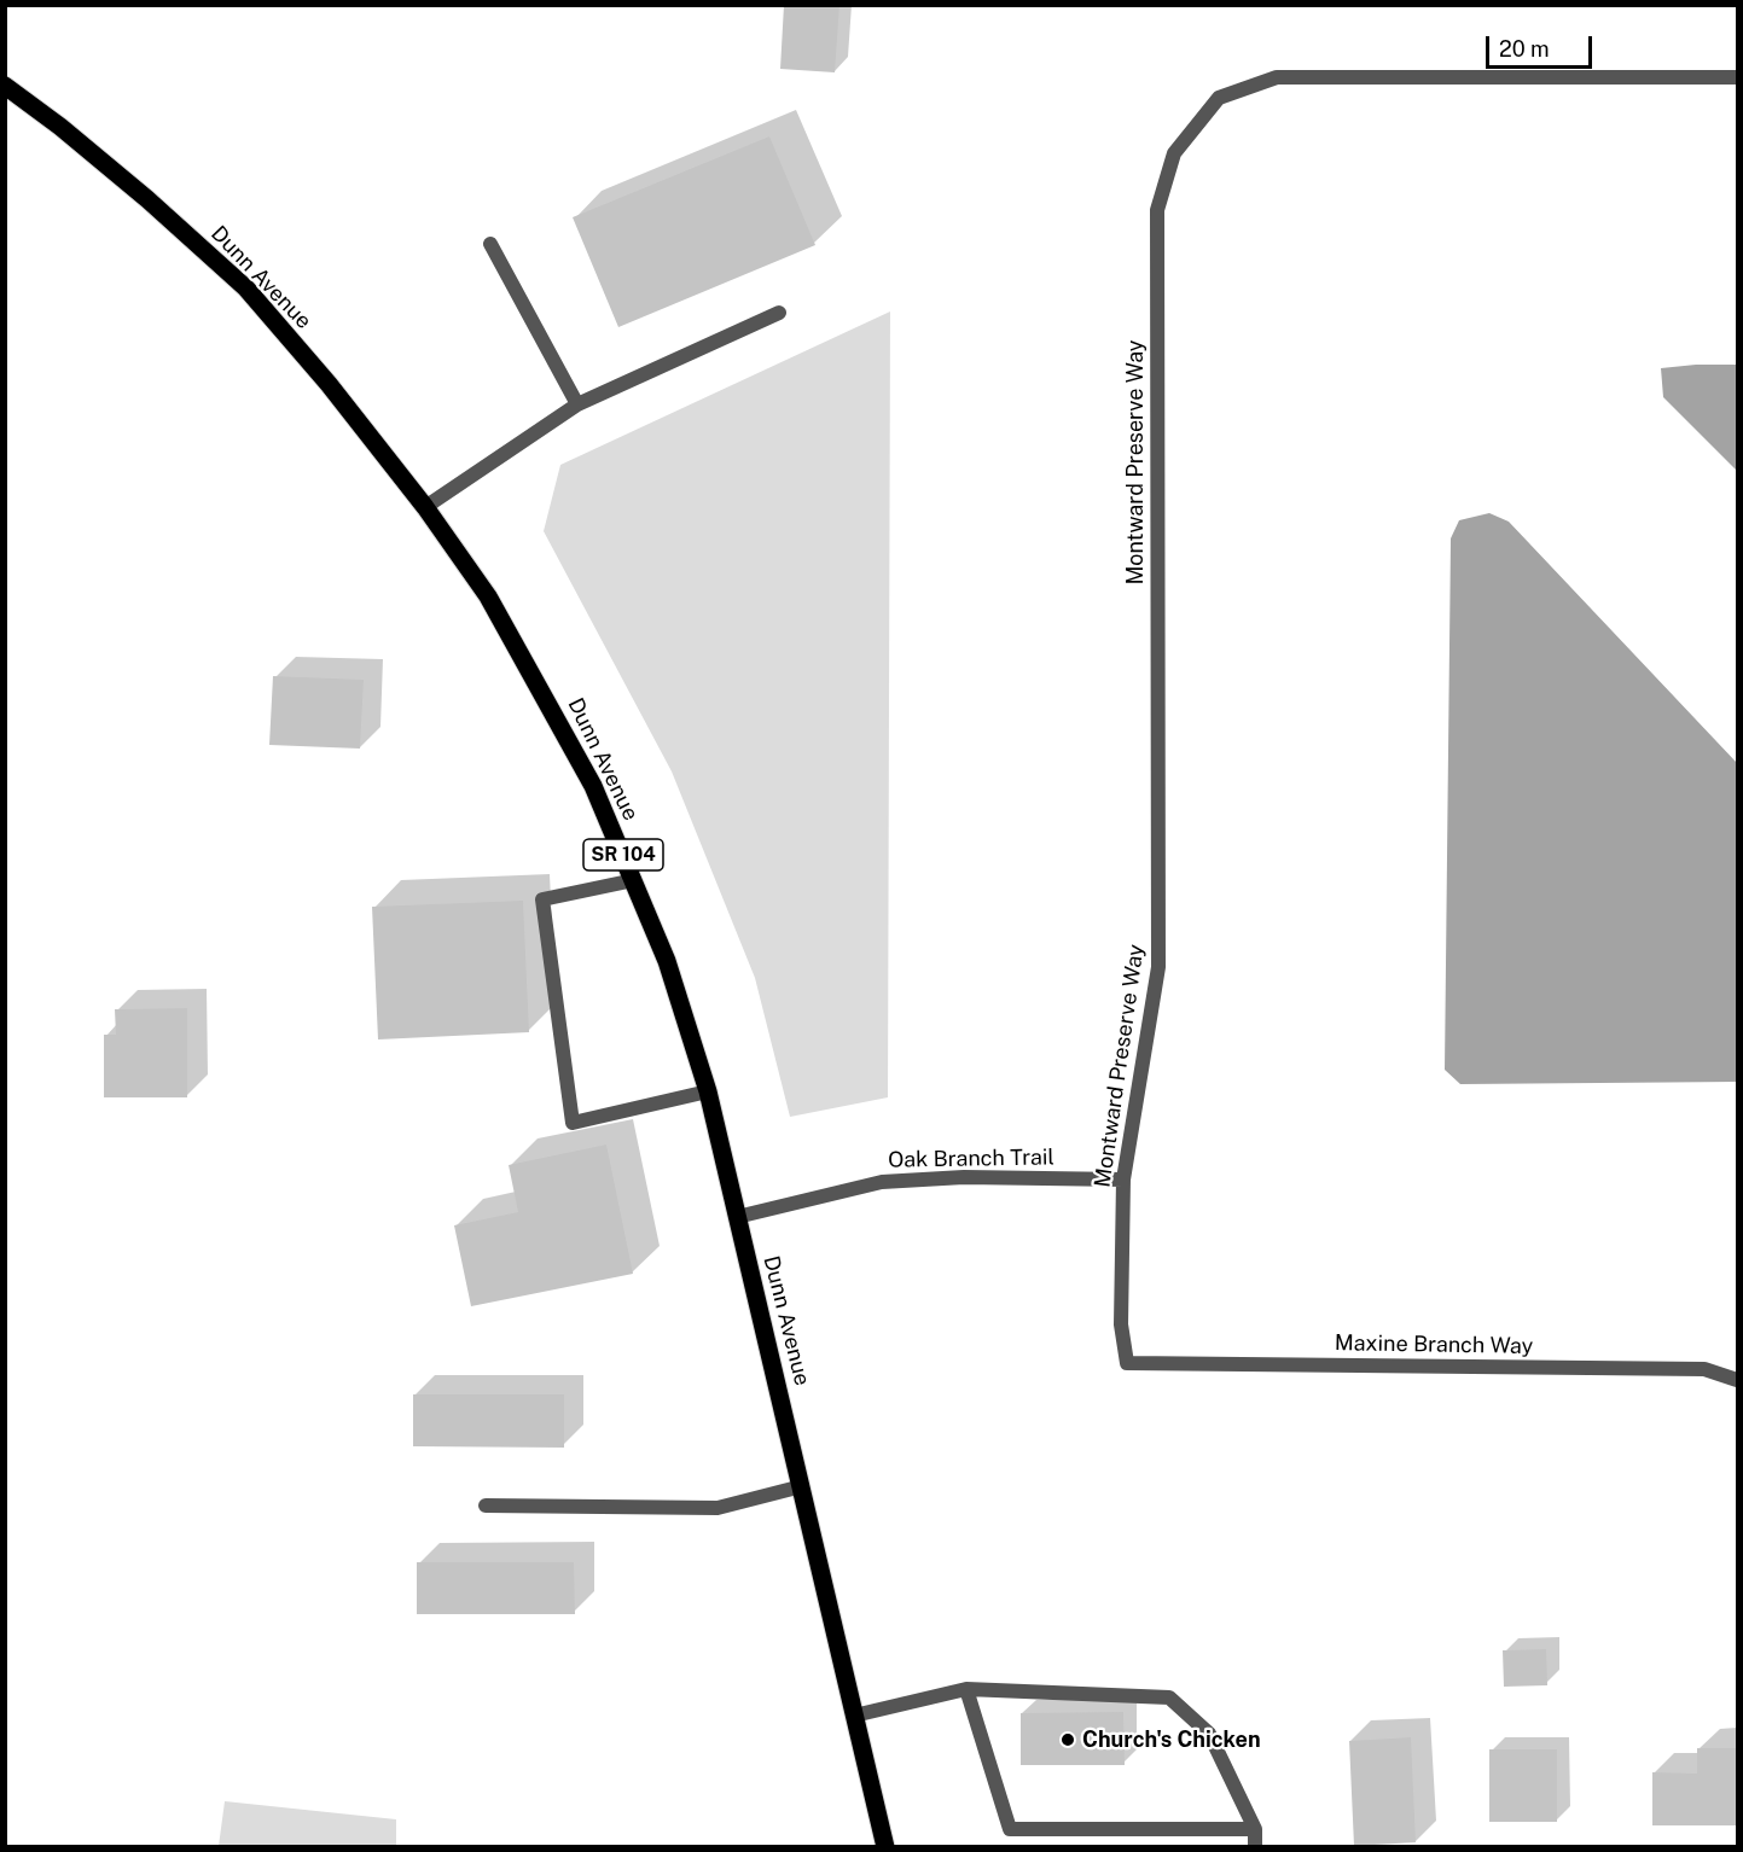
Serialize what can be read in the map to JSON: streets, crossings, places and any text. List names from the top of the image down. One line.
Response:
{"streets":{"main road":["Dunn Avenue","SR 104"],"street":["Montward Preserve Way","Oak Branch Trail","Maxine Branch Way"]},"crossings":[["Dunn Avenue","Oak Branch Trail"],["Montward Preserve Way","Oak Branch Trail"],["Montward Preserve Way","Maxine Branch Way"]],"places":["Church's Chicken"],"scale_bar":"20 m"}
